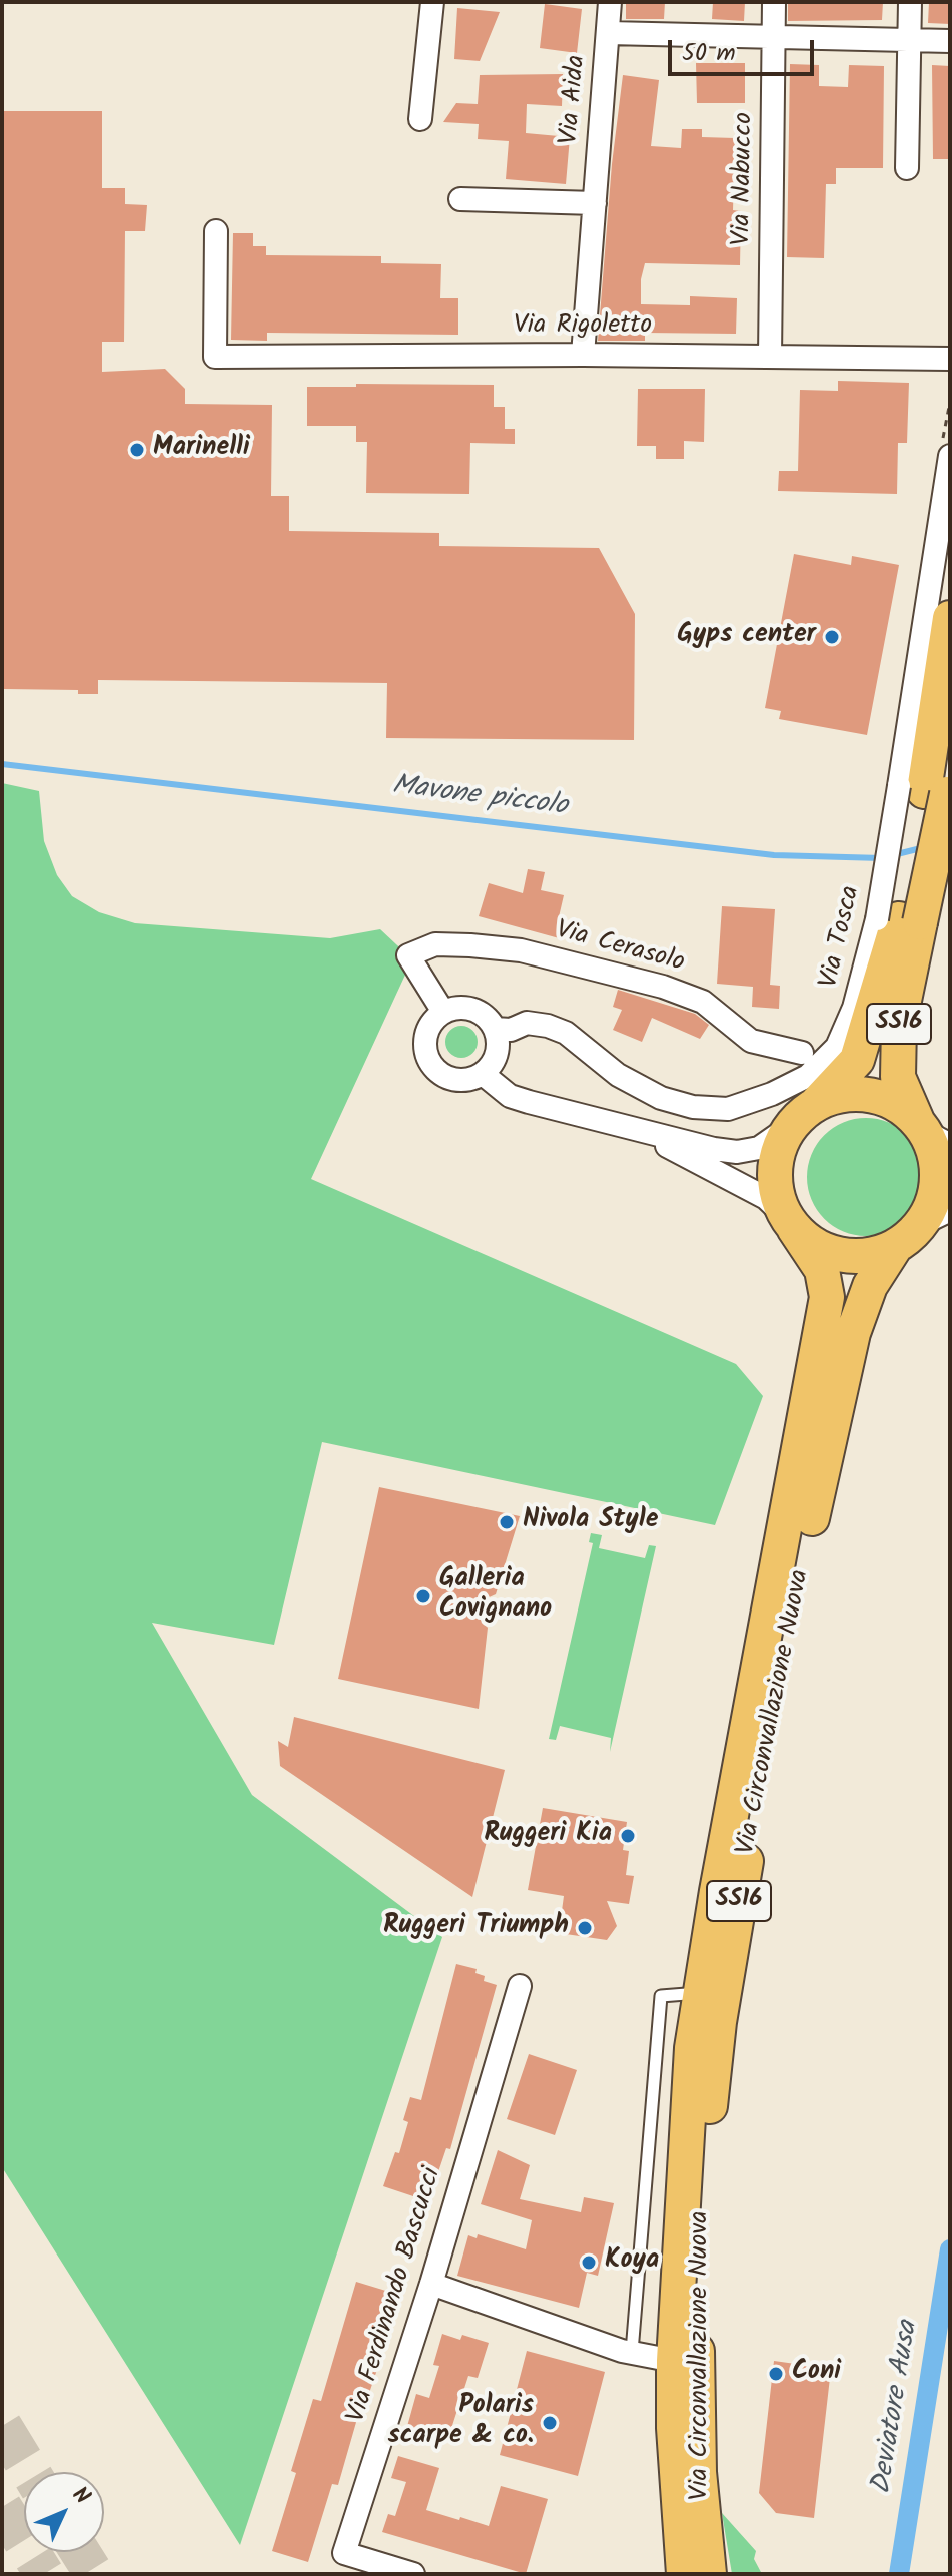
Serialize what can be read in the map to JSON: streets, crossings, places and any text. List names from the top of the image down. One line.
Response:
{"streets":{"main road":["SS16","Via Circonvallazione Nuova"],"street":["Via Aida","Via Nabucco","Via Rigoletto","Via Tosca","Via Cerasolo","Via Ferdinando Bascucci"]},"crossings":[["Via Aida","Via Rigoletto"],["Via Nabucco","Via Rigoletto"],["Via Tosca","Via Cerasolo"],["Via Tosca","SS16"],["SS16","Via Circonvallazione Nuova"]],"water":["Mavone piccolo","Deviatore Ausa"],"places":["Marinelli","Gyps center","Nivola Style","Galleria Covignano","Ruggeri Kia","Ruggeri Triumph","Koya","Coni","Polaris scarpe & co."],"scale_bar":"50 m","north":"top right"}
